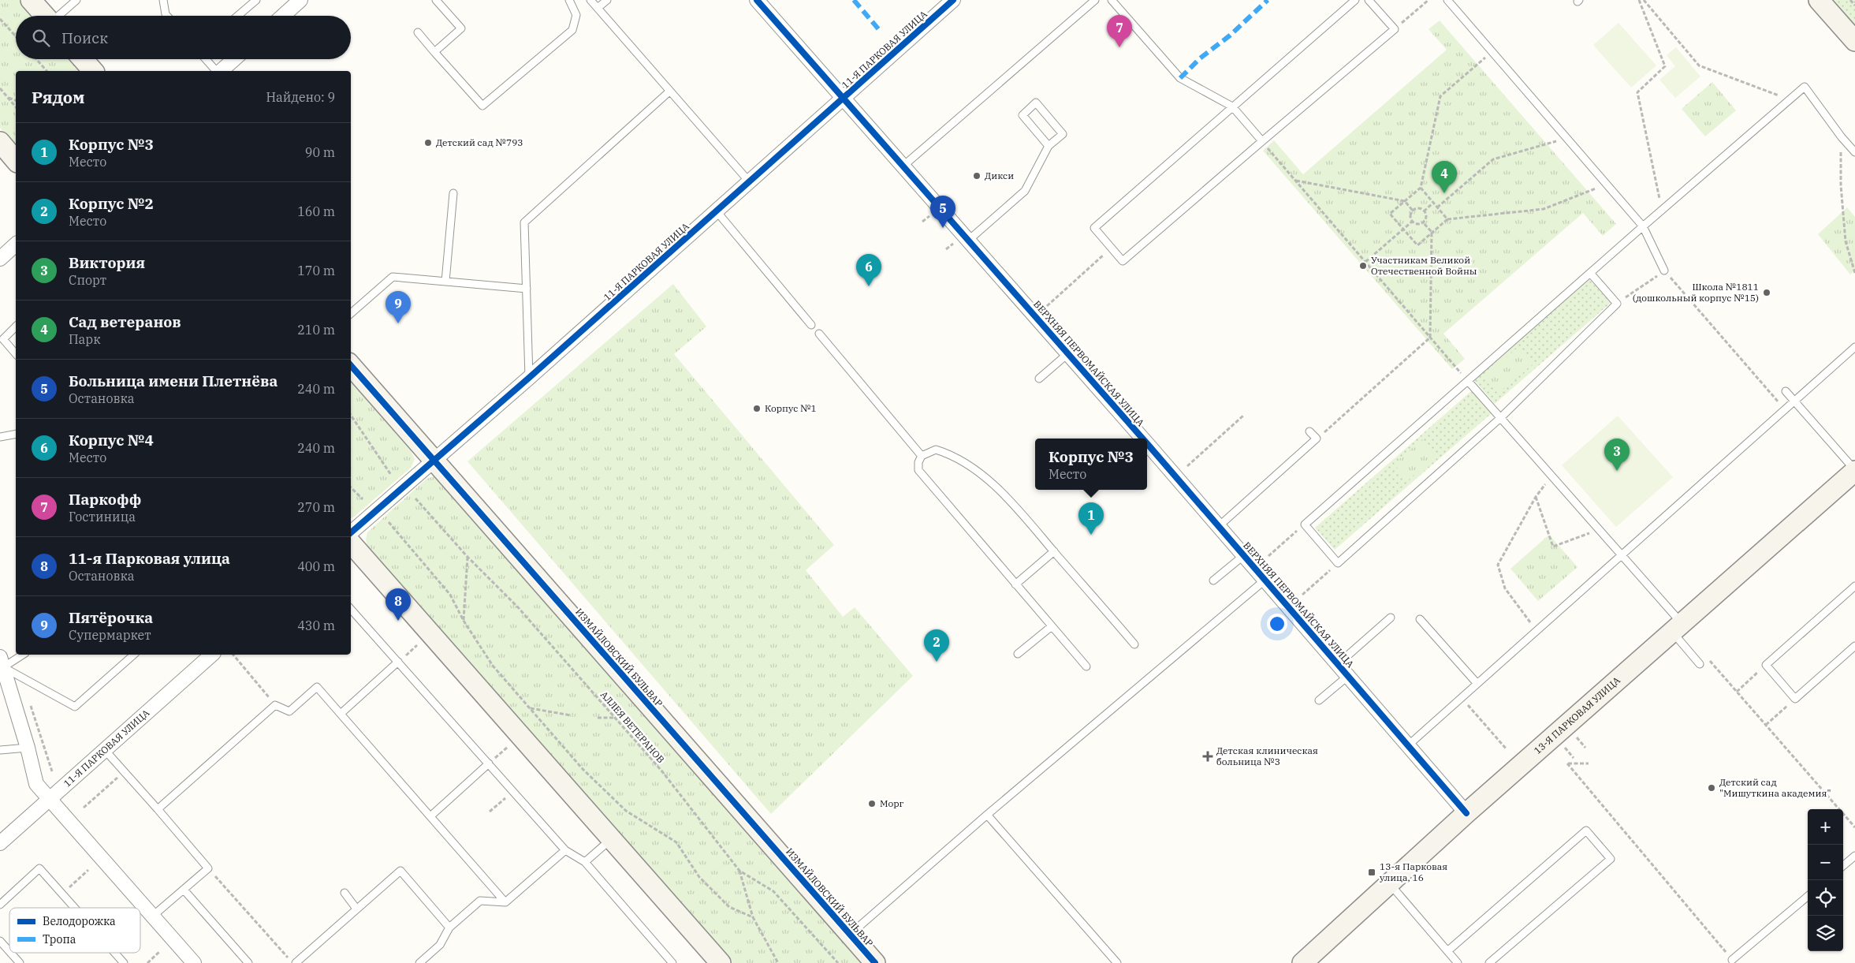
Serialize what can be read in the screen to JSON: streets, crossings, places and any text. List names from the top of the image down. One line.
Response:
{"streets":{"street":["11-Я ПАРКОВАЯ УЛИЦА","ВЕРХНЯЯ ПЕРВОМАЙСКАЯ УЛИЦА","ИЗМАЙЛОВСКИЙ БУЛЬВАР","13-Я ПАРКОВАЯ УЛИЦА"],"path":["АЛЛЕЯ ВЕТЕРАНОВ"]},"crossings":[["11-Я ПАРКОВАЯ УЛИЦА","ВЕРХНЯЯ ПЕРВОМАЙСКАЯ УЛИЦА"],["11-Я ПАРКОВАЯ УЛИЦА","ИЗМАЙЛОВСКИЙ БУЛЬВАР"],["ВЕРХНЯЯ ПЕРВОМАЙСКАЯ УЛИЦА","13-Я ПАРКОВАЯ УЛИЦА"]],"places":{"other":["Детский сад №793","Дикси","Участникам Великой Отечественной Войны","Школа №1811 (дошкольный корпус №15)","Корпус №1","Детский сад \"Мишуткина академия\"","Морг"],"health":["Детская клиническая больница №3"],"transit":["13-я Парковая улица, 16"]},"legend":["Велодорожка","Тропа"],"page":{"pins":["7","4","5","6","9","3","1","8","2"],"search":"Поиск","heading":["Рядом","Найдено: 9"],"list":[{"mark":"1","name":"Корпус №3","note":"Место","value":"90 m"},{"mark":"2","name":"Корпус №2","note":"Место","value":"160 m"},{"mark":"3","name":"Виктория","note":"Спорт","value":"170 m"},{"mark":"4","name":"Сад ветеранов","note":"Парк","value":"210 m"},{"mark":"5","name":"Больница имени Плетнёва","note":"Остановка","value":"240 m"},{"mark":"6","name":"Корпус №4","note":"Место","value":"240 m"},{"mark":"7","name":"Паркофф","note":"Гостиница","value":"270 m"},{"mark":"8","name":"11-я Парковая улица","note":"Остановка","value":"400 m"},{"mark":"9","name":"Пятёрочка","note":"Супермаркет","value":"430 m"}],"popup":["Корпус №3","Место"],"map_buttons":["+","−"]}}
